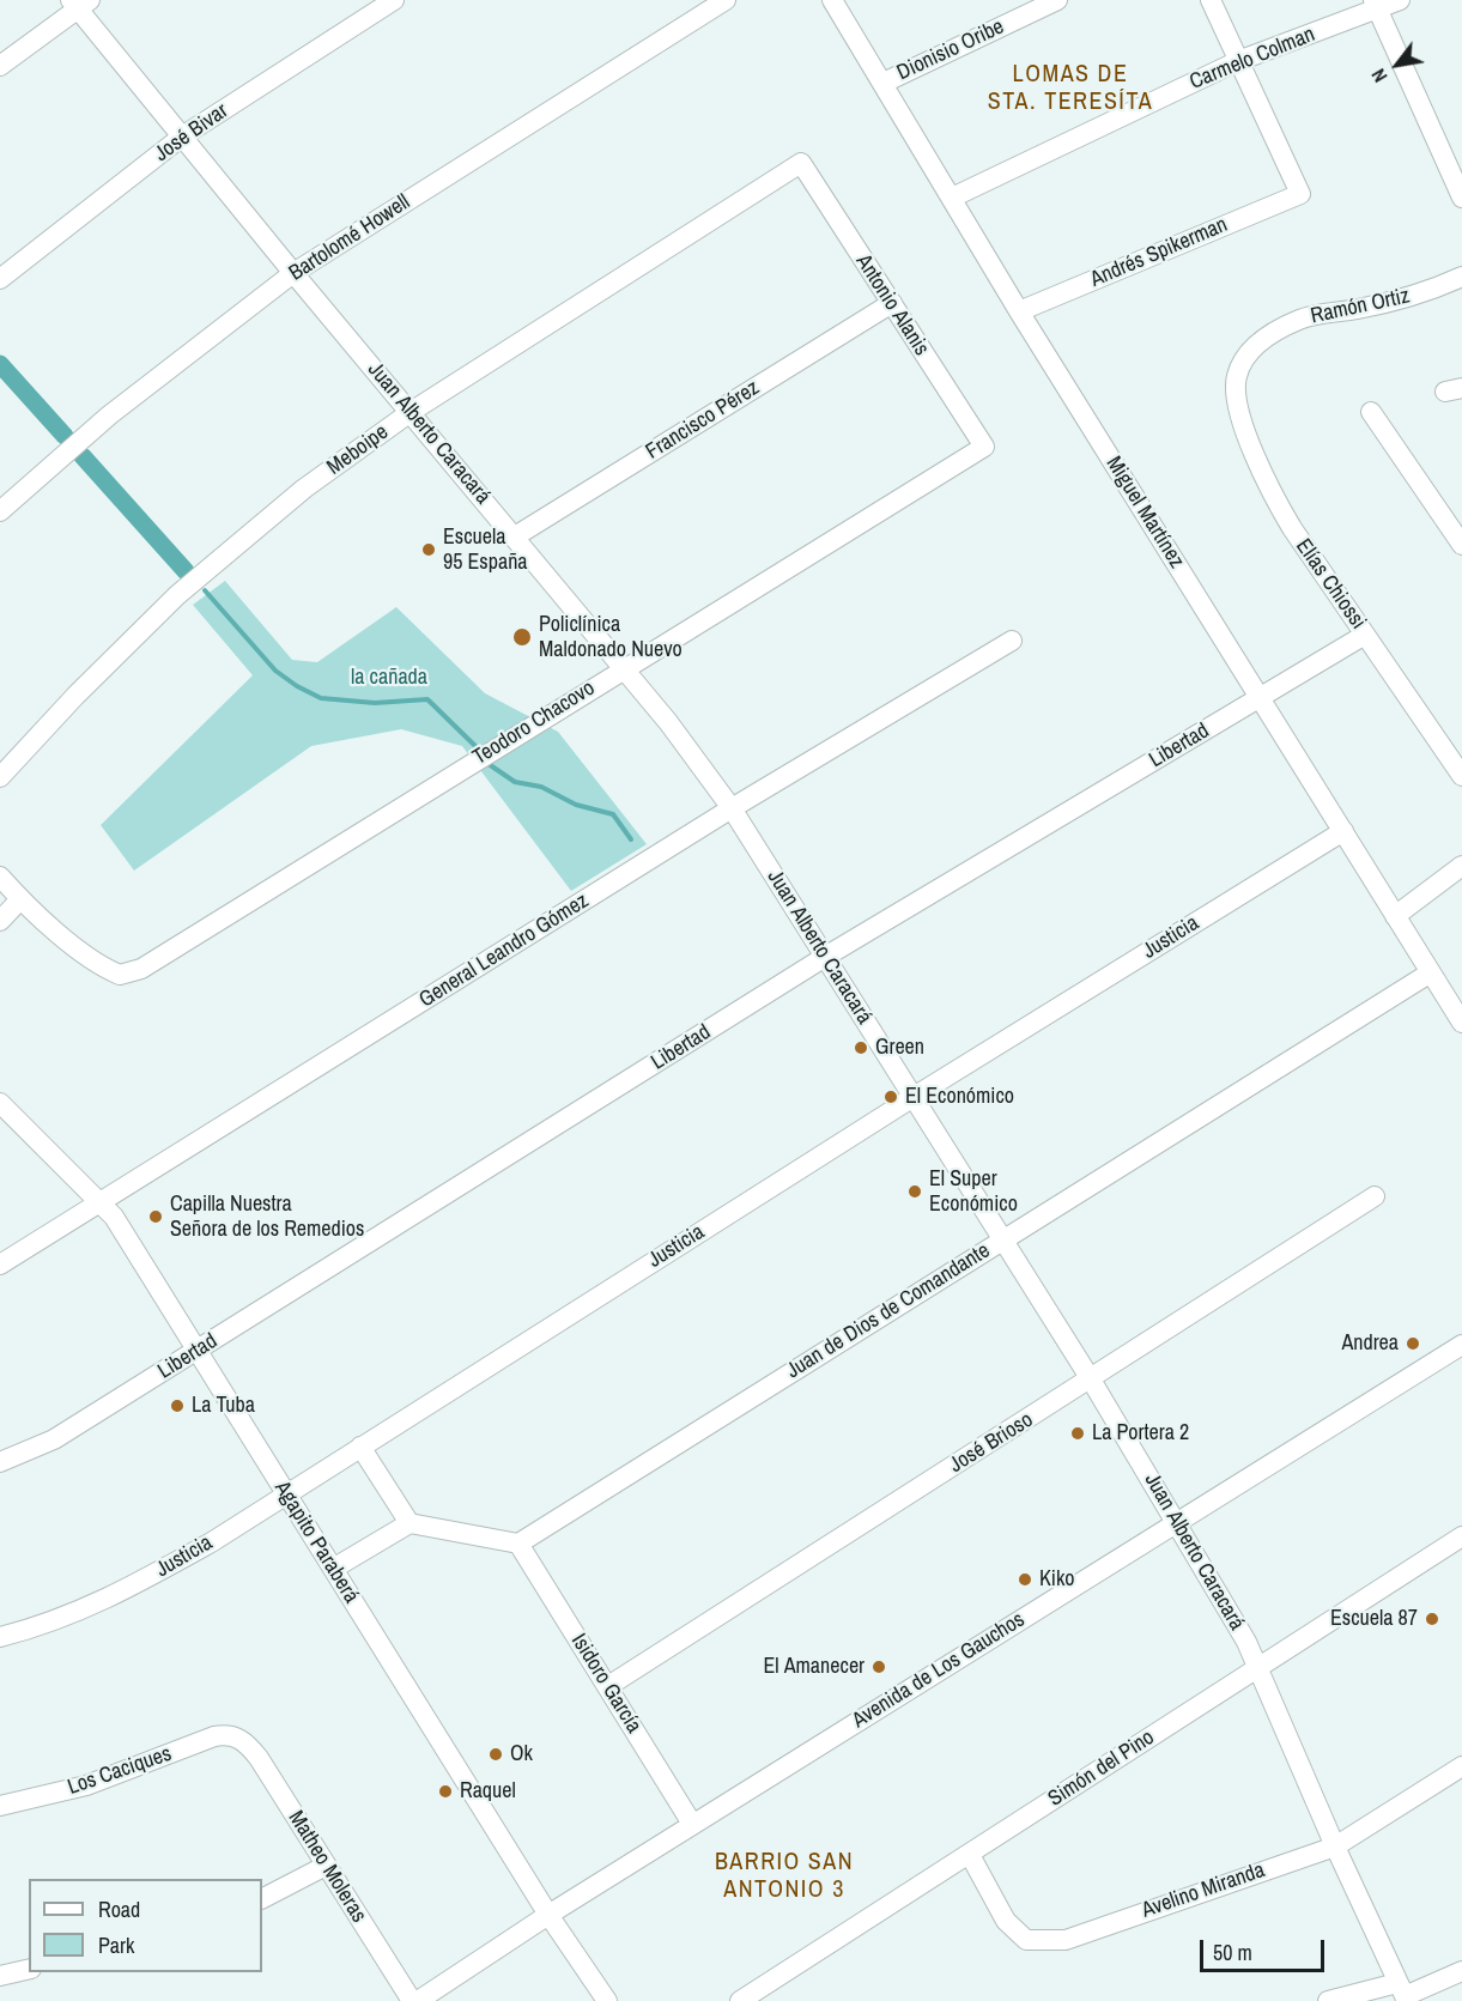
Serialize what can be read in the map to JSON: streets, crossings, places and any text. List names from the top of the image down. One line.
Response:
{"streets":{"street":["Dionisio Oribe","Carmelo Colman","José Bivar","Bartolomé Howell","Andrés Spikerman","Antonio Alanis","Ramón Ortiz","Francisco Pérez","Juan Alberto Caracará","Meboipe","Miguel Martínez","Elías Chiossi","Teodoro Chacovo","Libertad","Justicia","General Leandro Gómez","Juan de Dios de Comandante","José Brioso","Agapito Paraberá","Avenida de Los Gauchos","Isidoro García","Simón del Pino","Los Caciques","Matheo Moleras","Avelino Miranda"]},"crossings":[["Dionisio Oribe","Miguel Martínez"],["Carmelo Colman","Andrés Spikerman"],["Carmelo Colman","Miguel Martínez"],["José Bivar","Juan Alberto Caracará"],["Bartolomé Howell","Juan Alberto Caracará"],["Andrés Spikerman","Miguel Martínez"],["Antonio Alanis","Francisco Pérez"],["Antonio Alanis","Meboipe"],["Antonio Alanis","Teodoro Chacovo"],["Ramón Ortiz","Elías Chiossi"],["Francisco Pérez","Juan Alberto Caracará"],["Juan Alberto Caracará","Meboipe"],["Juan Alberto Caracará","Teodoro Chacovo"],["Juan Alberto Caracará","Libertad"],["Juan Alberto Caracará","Justicia"],["Juan Alberto Caracará","General Leandro Gómez"],["Juan Alberto Caracará","Juan de Dios de Comandante"],["Juan Alberto Caracará","José Brioso"],["Juan Alberto Caracará","Avenida de Los Gauchos"],["Juan Alberto Caracará","Simón del Pino"],["Juan Alberto Caracará","Avelino Miranda"],["Miguel Martínez","Libertad"],["Miguel Martínez","Justicia"],["Miguel Martínez","Juan de Dios de Comandante"],["Elías Chiossi","Libertad"],["Libertad","Agapito Paraberá"],["Justicia","Agapito Paraberá"],["General Leandro Gómez","Agapito Paraberá"],["Juan de Dios de Comandante","Isidoro García"],["José Brioso","Isidoro García"],["Agapito Paraberá","Avenida de Los Gauchos"],["Avenida de Los Gauchos","Isidoro García"],["Simón del Pino","Avelino Miranda"],["Los Caciques","Matheo Moleras"]],"districts":["LOMAS DE STA. TERESÍTA","BARRIO SAN ANTONIO 3"],"parks":["la cañada"],"places":["Escuela 95 España","Policlínica Maldonado Nuevo","Green","El Económico","El Super Económico","Capilla Nuestra Señora de los Remedios","Andrea","La Tuba","La Portera 2","Kiko","Escuela 87","El Amanecer","Ok","Raquel"],"legend":["Road","Park"],"scale_bar":"50 m","north":"bottom left"}
